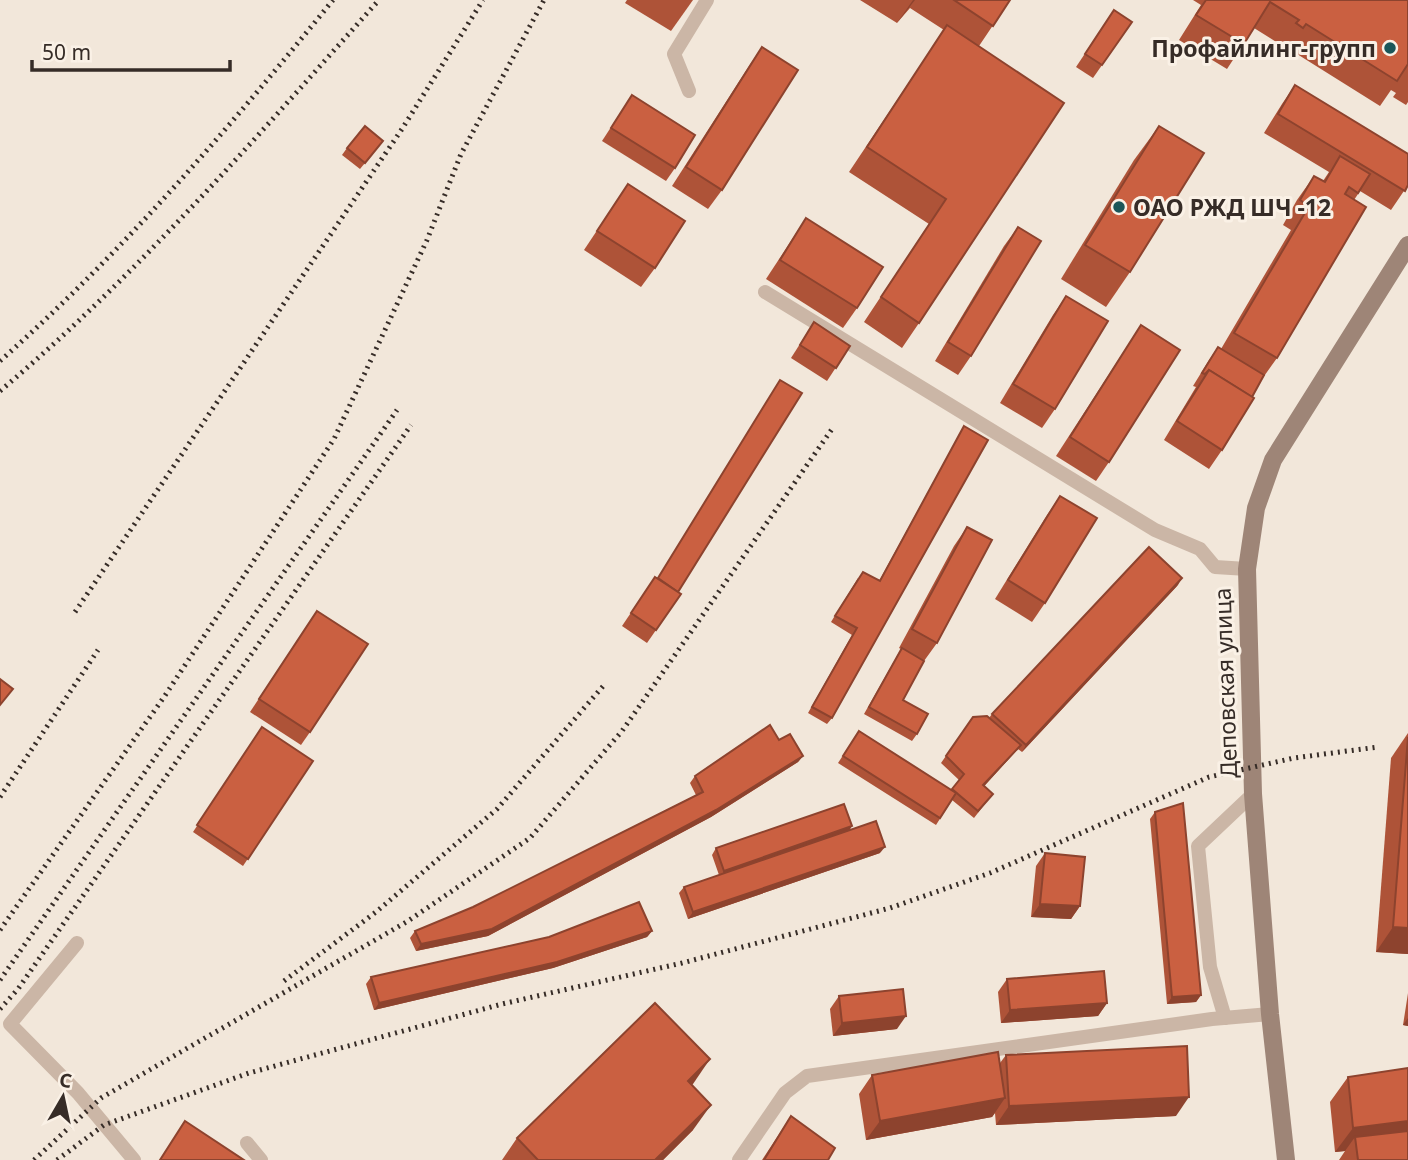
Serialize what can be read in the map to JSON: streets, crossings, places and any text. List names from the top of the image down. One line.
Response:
{"streets":{"street":["Деповская улица"]},"places":["Профайлинг-групп","ОАО РЖД ШЧ -12"],"scale_bar":"50 m","north":"top"}
